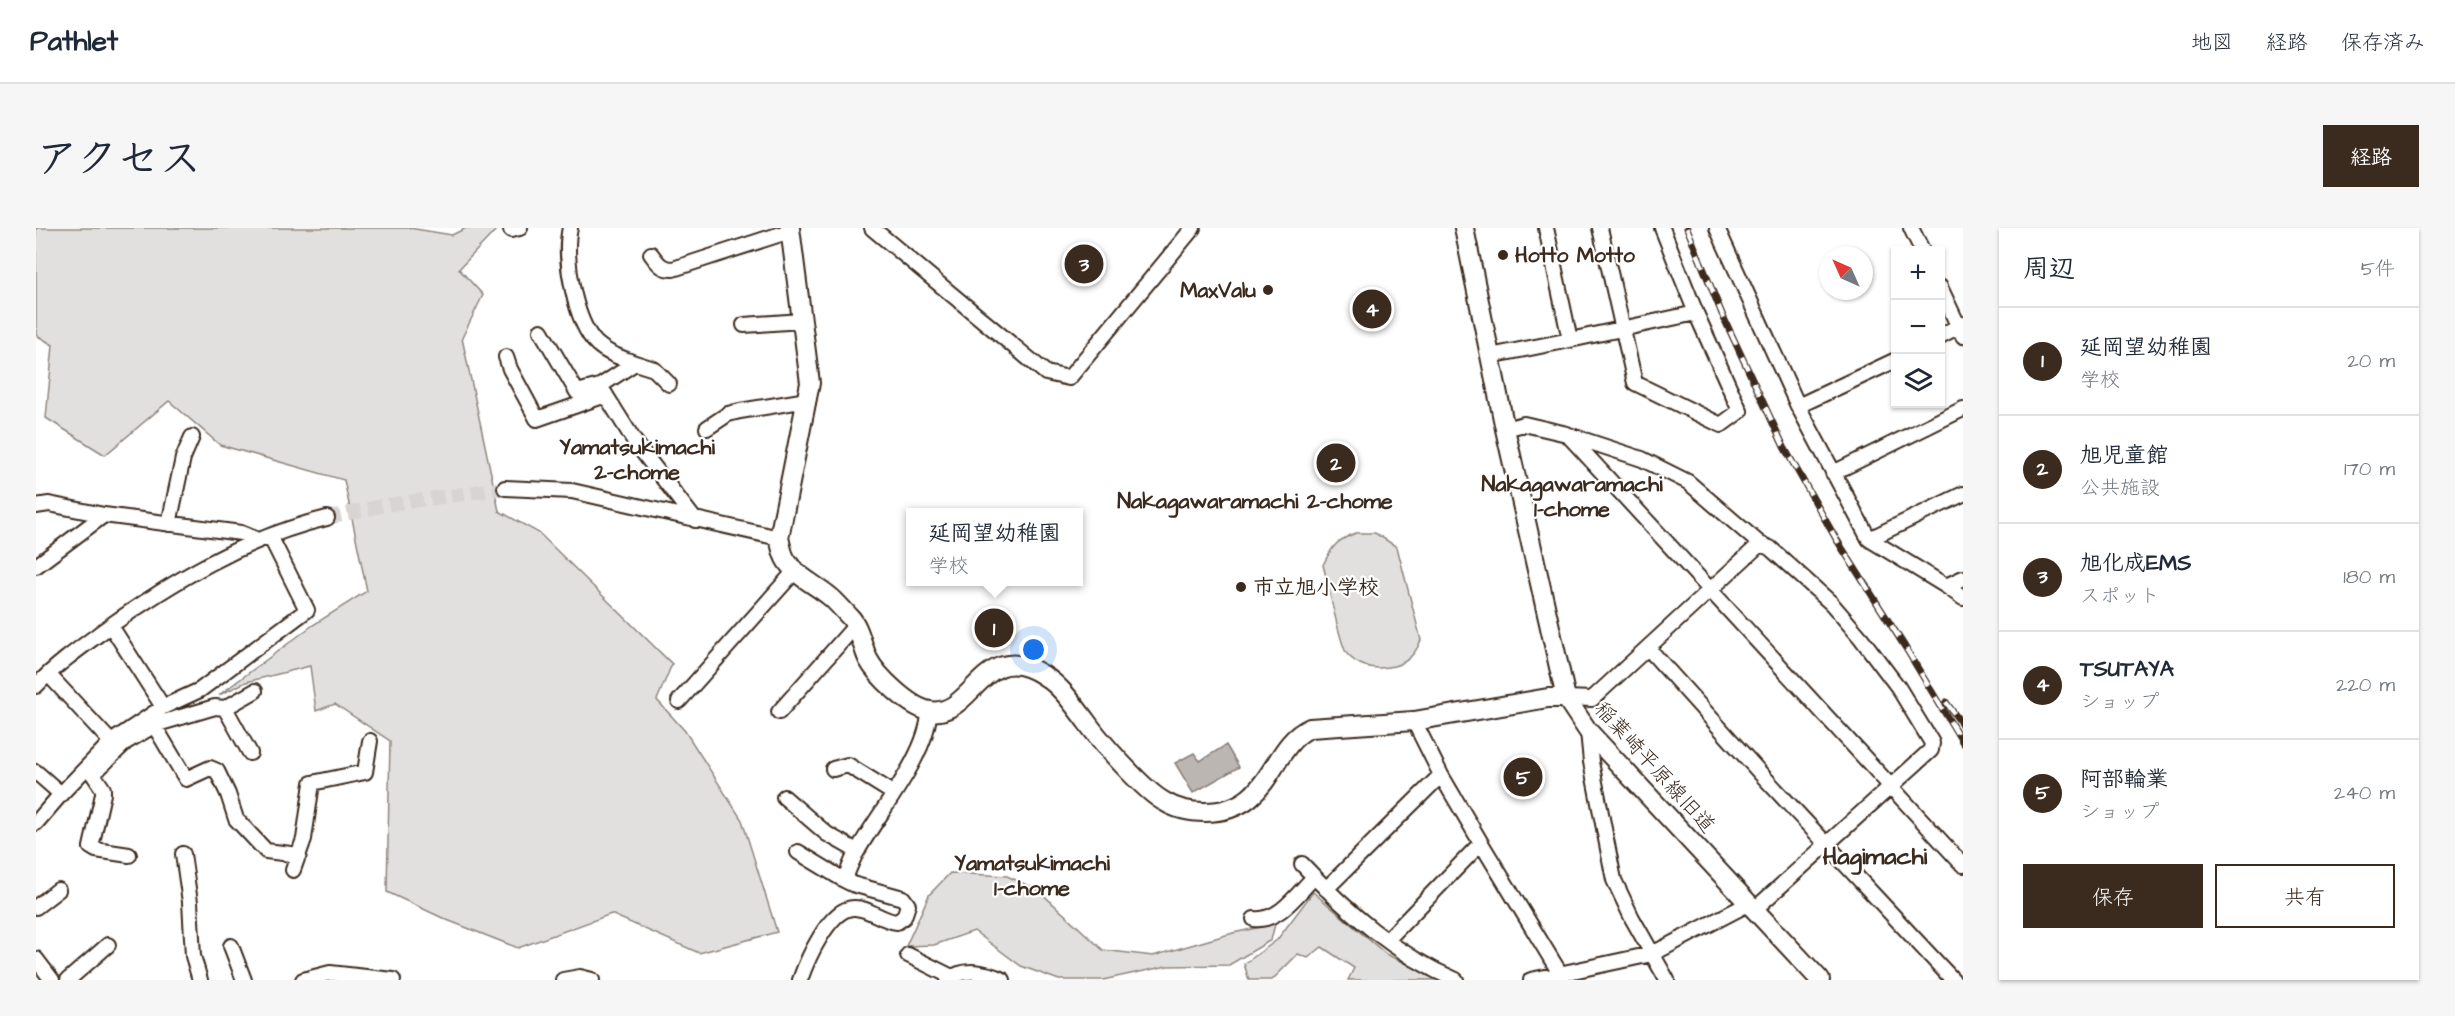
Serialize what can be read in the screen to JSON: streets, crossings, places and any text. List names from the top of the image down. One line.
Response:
{"streets":{"street":["稲葉崎平原線旧道"]},"districts":["Yamatsukimachi 2-chome","Nakagawaramachi 1-chome","Nakagawaramachi 2-chome","Hagimachi","Yamatsukimachi 1-chome"],"places":["Hotto Motto","MaxValu","市立旭小学校"],"north":"top left","page":{"header":"Pathlet","nav":["地図","経路","保存済み"],"title":"アクセス","buttons":["経路",["保存","共有"]],"heading":["周辺","5件"],"pins":["3","4","2","1","5"],"map_buttons":["+","−"],"list":[{"mark":"1","name":"延岡望幼稚園","note":"学校","value":"20 m"},{"mark":"2","name":"旭児童館","note":"公共施設","value":"170 m"},{"mark":"3","name":"旭化成EMS","note":"スポット","value":"180 m"},{"mark":"4","name":"TSUTAYA","note":"ショップ","value":"220 m"},{"mark":"5","name":"阿部輪業","note":"ショップ","value":"240 m"}],"popup":["延岡望幼稚園","学校"]}}
